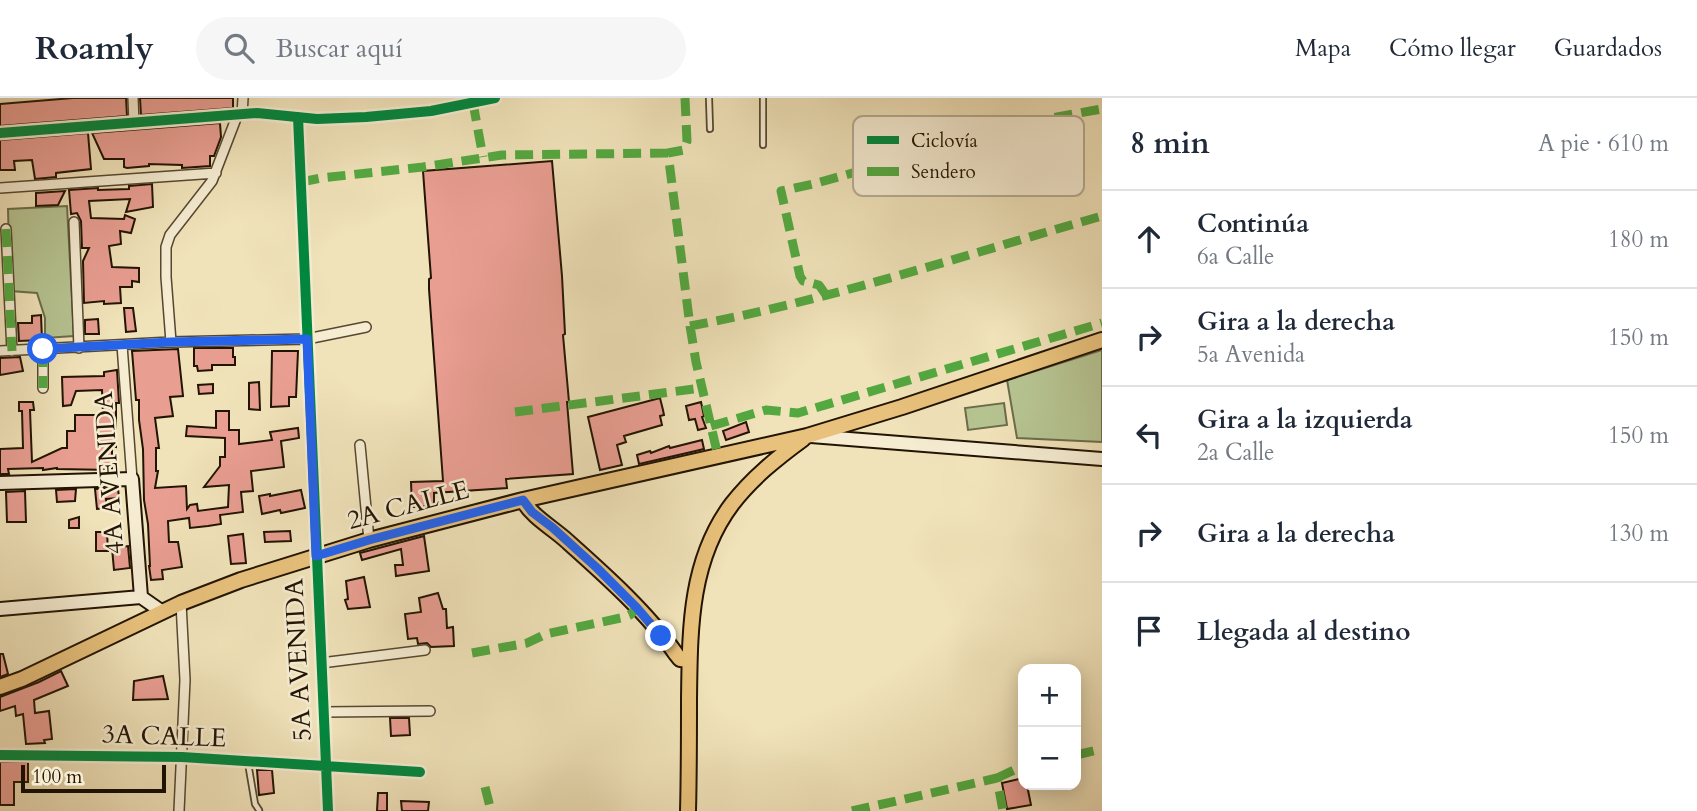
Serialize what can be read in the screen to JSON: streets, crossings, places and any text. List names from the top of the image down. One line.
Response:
{"streets":{"main road":["2A CALLE"],"street":["4A AVENIDA","5A AVENIDA","3A CALLE"]},"crossings":[["2A CALLE","5A AVENIDA"],["5A AVENIDA","3A CALLE"]],"legend":["Ciclovía","Sendero"],"scale_bar":"100 m","page":{"header":"Roamly","search":"Buscar aquí","nav":["Mapa","Cómo llegar","Guardados"],"heading":["8 min","A pie · 610 m"],"list":[["Continúa","6a Calle","180 m"],["Gira a la derecha","5a Avenida","150 m"],["Gira a la izquierda","2a Calle","150 m"],["Gira a la derecha","130 m"],"Llegada al destino"],"map_buttons":["+","−"],"scale":"100 m"}}
